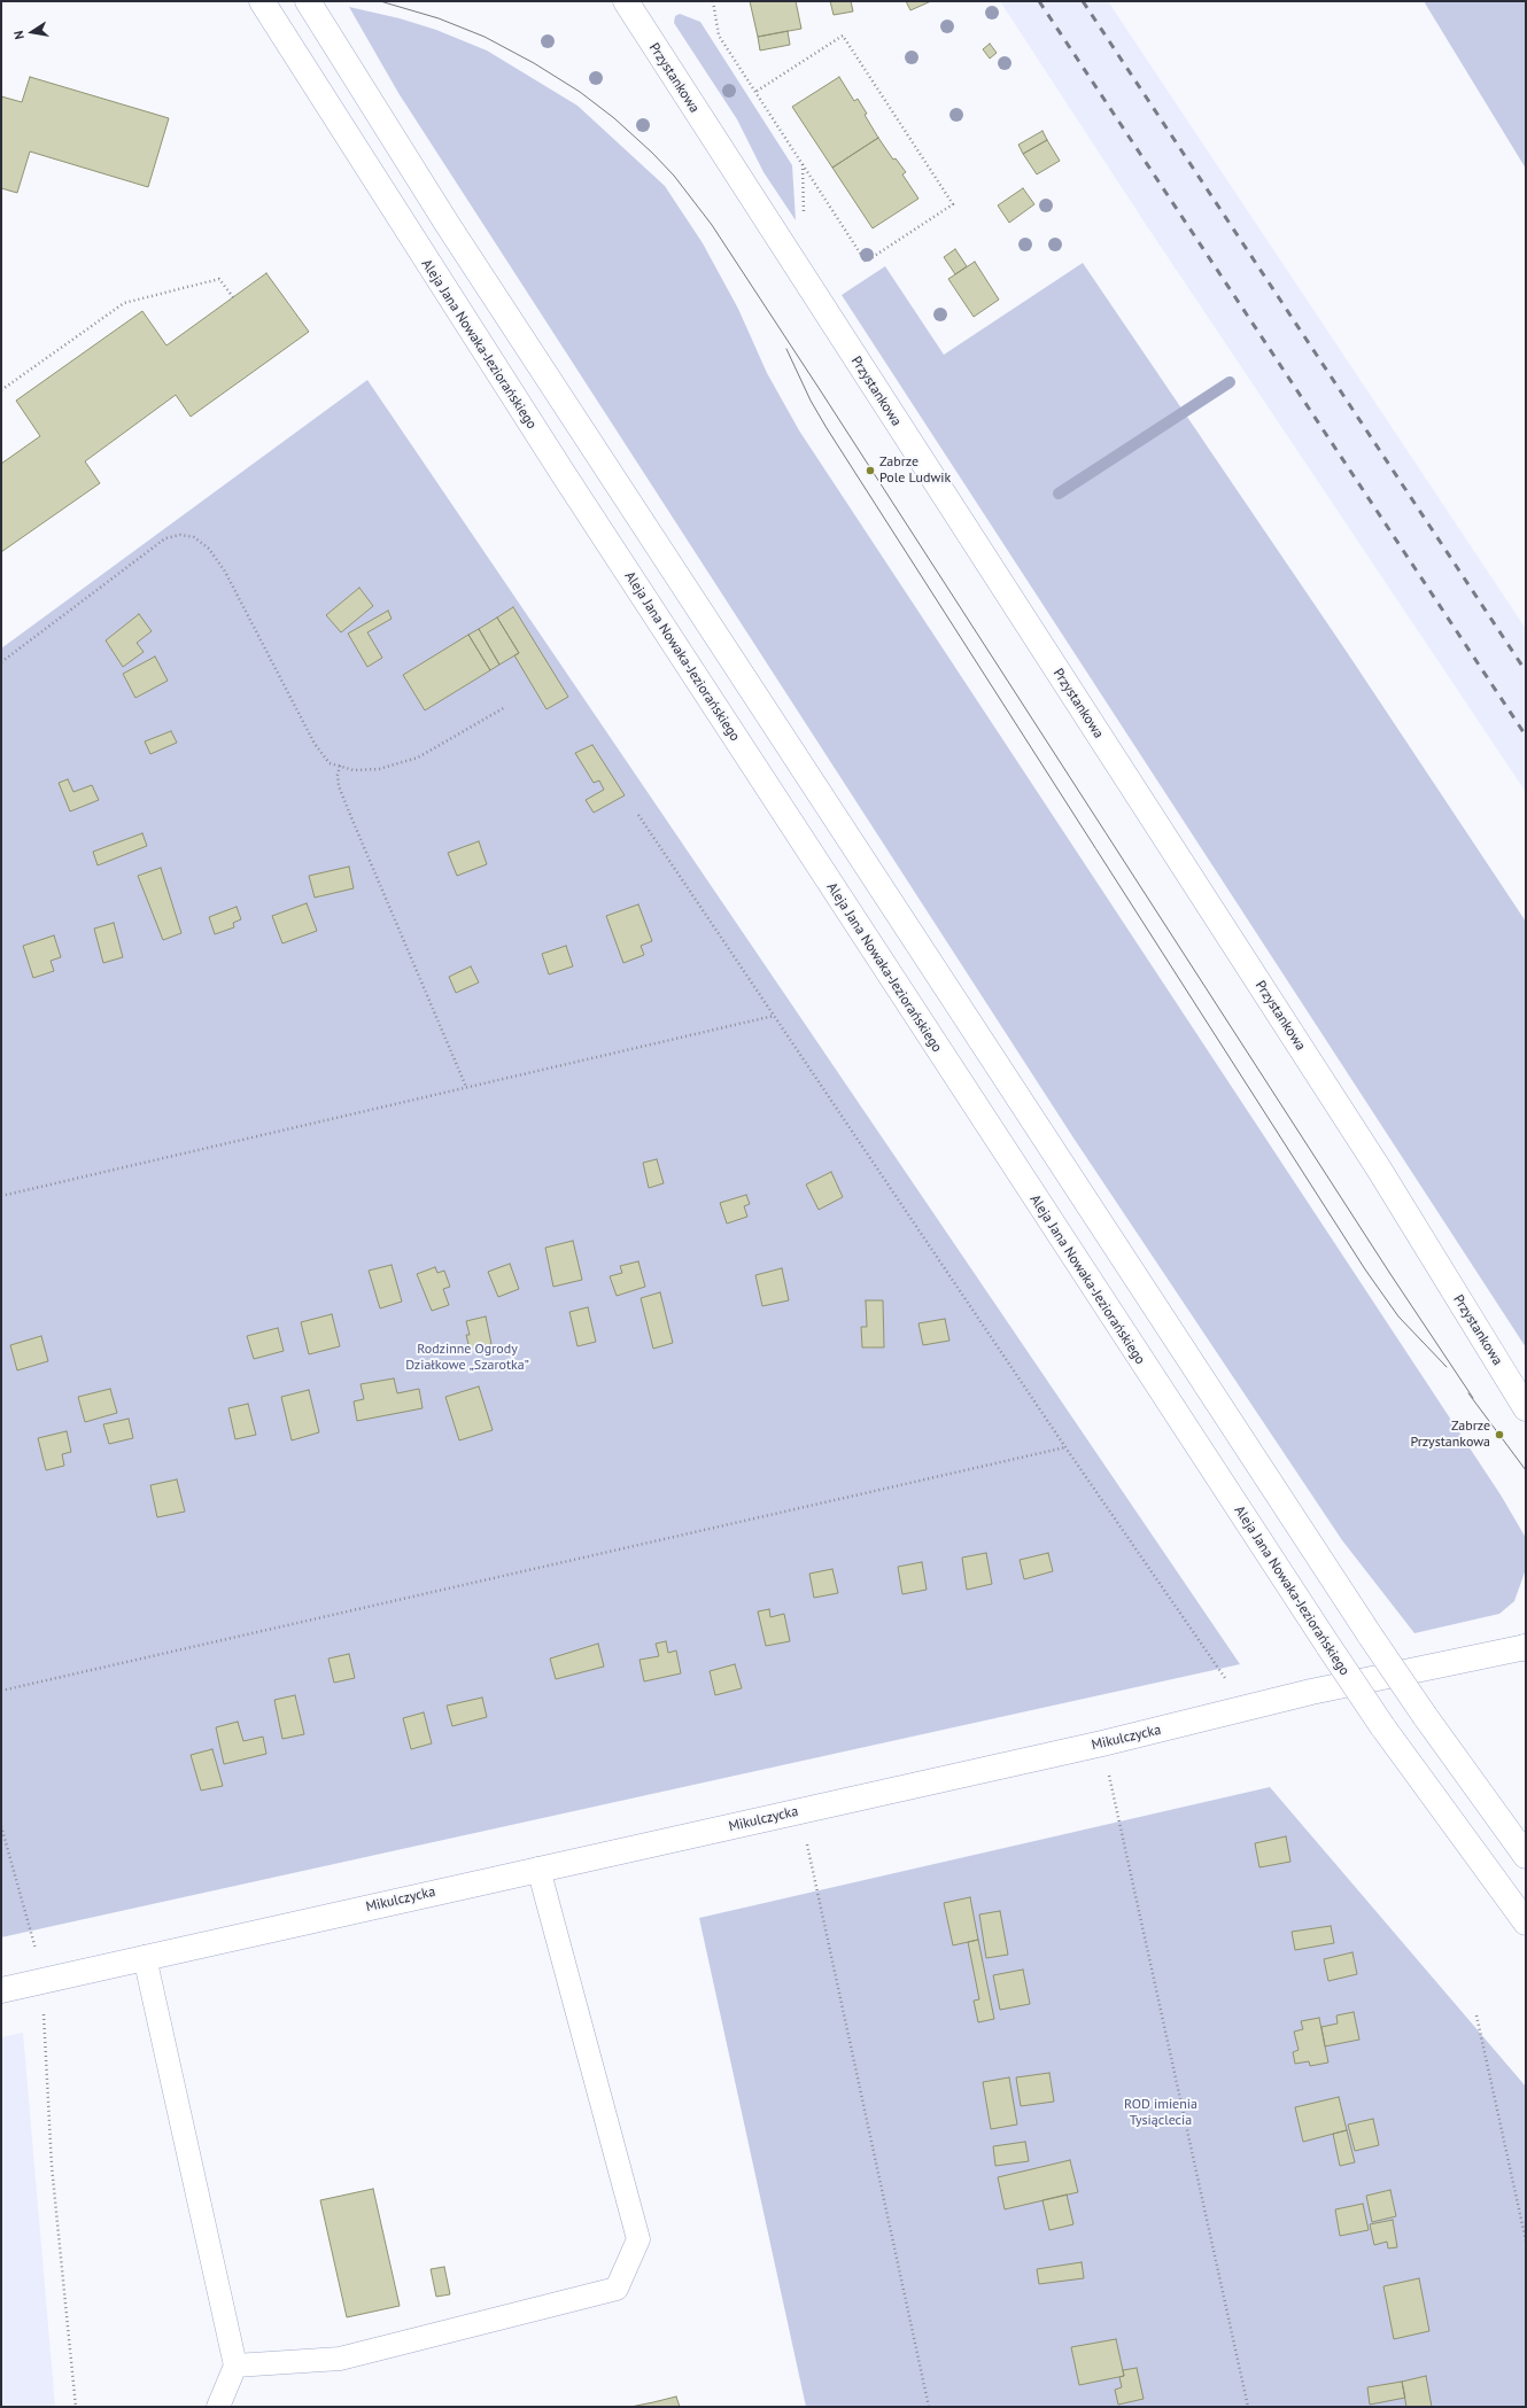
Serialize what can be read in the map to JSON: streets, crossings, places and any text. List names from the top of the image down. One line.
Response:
{"streets":{"main road":["Przystankowa","Aleja Jana Nowaka-Jeziorańskiego","Mikulczycka"]},"parks":["Rodzinne Ogrody Działkowe „Szarotka”","ROD imienia Tysiąclecia"],"places":["Zabrze Pole Ludwik","Zabrze Przystankowa"],"north":"left"}
